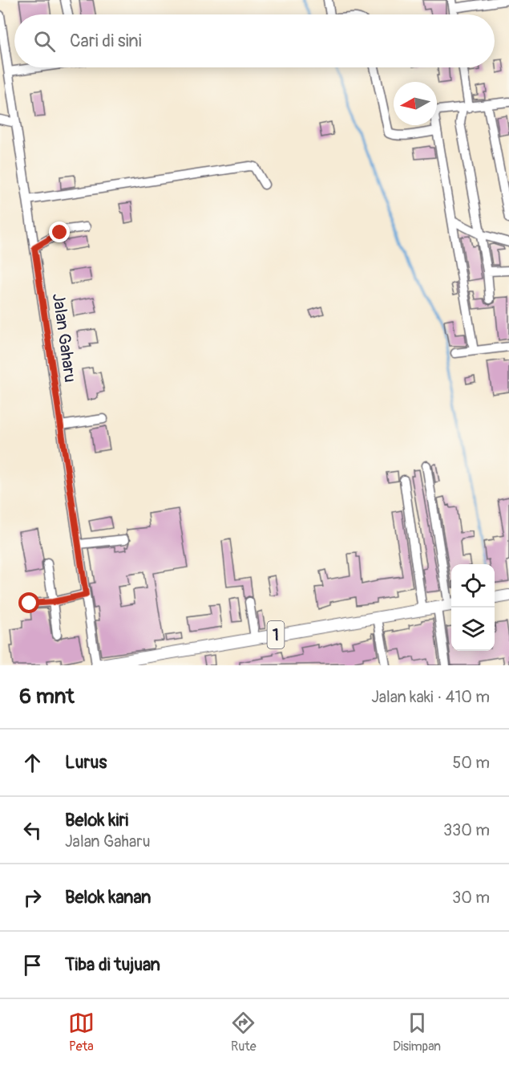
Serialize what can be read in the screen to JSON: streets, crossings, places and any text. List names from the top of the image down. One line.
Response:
{"streets":{"main road":["1"],"street":["Jalan Gaharu"]},"crossings":[["Jalan Gaharu","1"]],"north":"left","page":{"search":"Cari di sini","heading":["6 mnt","Jalan kaki · 410 m"],"list":[["Lurus","50 m"],["Belok kiri","Jalan Gaharu","330 m"],["Belok kanan","30 m"],"Tiba di tujuan"],"nav":["Peta","Rute","Disimpan"]}}
